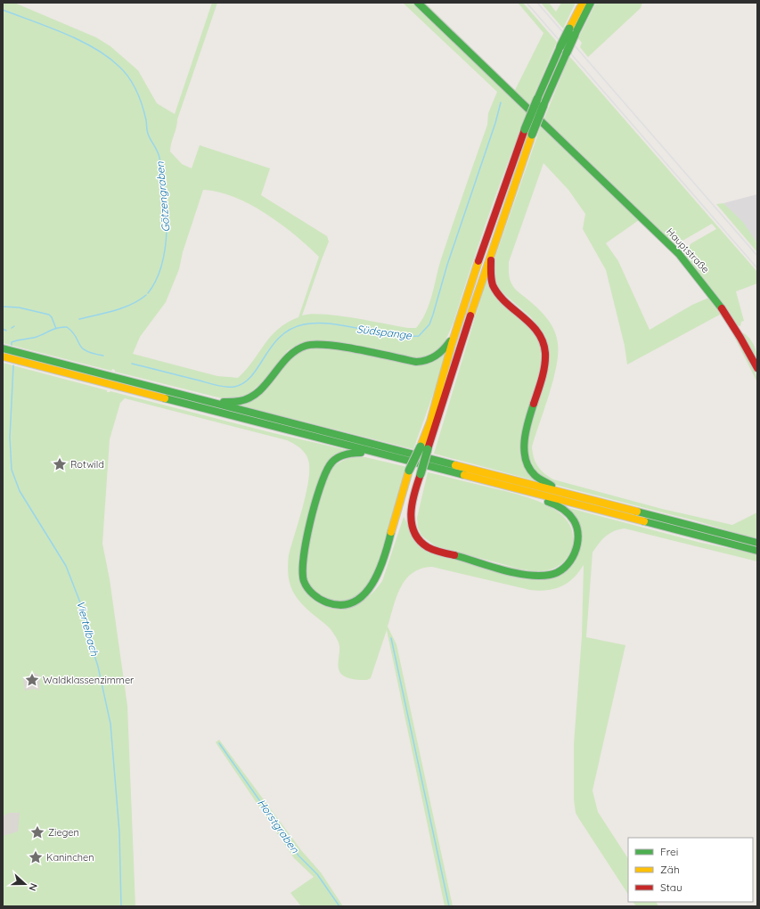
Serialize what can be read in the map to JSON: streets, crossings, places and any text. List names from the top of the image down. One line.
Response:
{"streets":{"main road":["Hauptstraße"]},"water":["Götzengraben","Südspange","Viertelbach","Horstgraben"],"places":{"place":["Rotwild","Waldklassenzimmer","Ziegen","Kaninchen"]},"legend":["Frei","Zäh","Stau"],"north":"right"}
